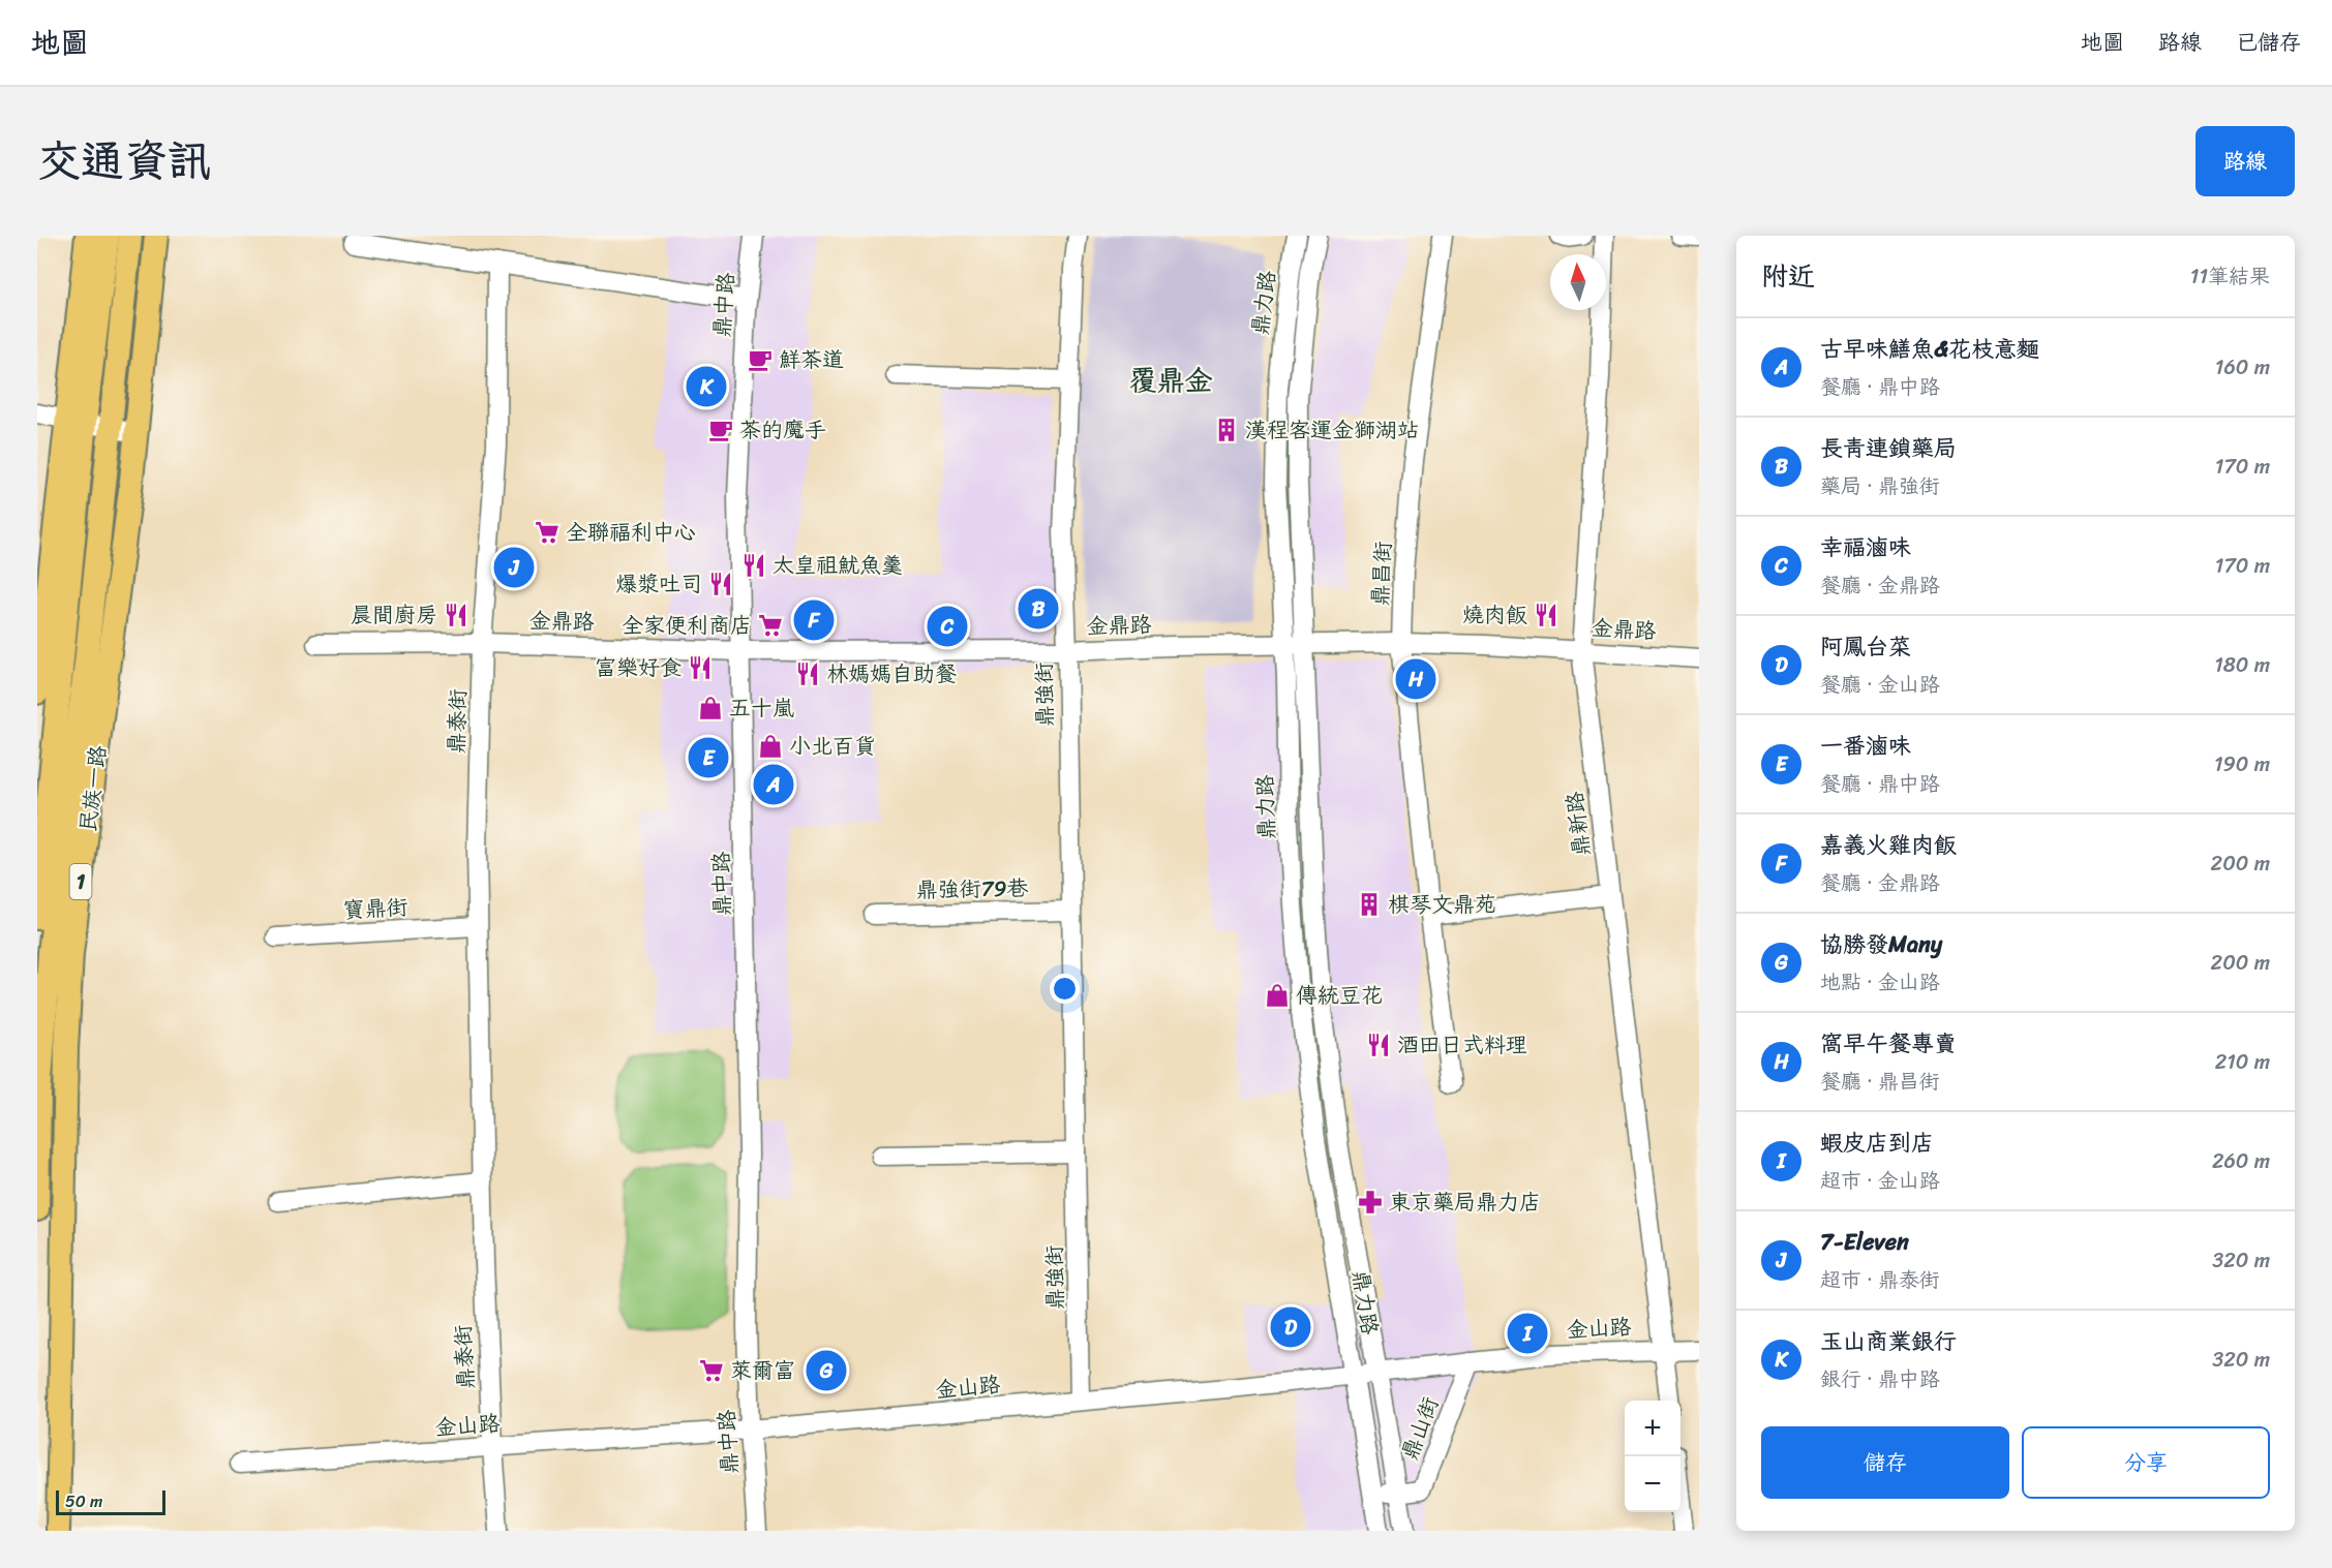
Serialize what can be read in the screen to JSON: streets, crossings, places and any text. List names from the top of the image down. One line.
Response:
{"streets":{"main road":["民族一路","1"],"street":["鼎力路","鼎中路","鼎昌街","金鼎路","鼎強街","鼎泰街","鼎新路","鼎強街79巷","寶鼎街","金山路","鼎山街"]},"crossings":[["鼎力路","金鼎路"],["鼎力路","金山路"],["鼎力路","鼎山街"],["鼎中路","金鼎路"],["鼎中路","金山路"],["鼎昌街","金鼎路"],["金鼎路","鼎強街"],["金鼎路","鼎泰街"],["金鼎路","鼎新路"],["鼎強街","鼎強街79巷"],["鼎強街","金山路"],["鼎泰街","寶鼎街"],["鼎泰街","金山路"],["鼎新路","金山路"],["金山路","鼎山街"]],"districts":["覆鼎金"],"places":{"cafe":["鮮茶道","茶的魔手"],"building":["漢程客運金獅湖站","棋琴文鼎苑"],"supermarket":["全聯福利中心","全家便利商店","萊爾富"],"restaurant":["太皇祖魷魚羹","爆漿吐司","晨間廚房","燒肉飯","富樂好食","林媽媽自助餐","酒田日式料理"],"shop":["五十嵐","小北百貨","傳統豆花"],"pharmacy":["東京藥局鼎力店"]},"scale_bar":"50 m","north":"top","page":{"header":"地圖","nav":["地圖","路線","已儲存"],"title":"交通資訊","buttons":["路線",["儲存","分享"]],"heading":["附近","11筆結果"],"list":[{"mark":"A","name":"古早味鱔魚&花枝意麵","note":"餐廳 · 鼎中路","value":"160 m"},{"mark":"B","name":"長青連鎖藥局","note":"藥局 · 鼎強街","value":"170 m"},{"mark":"C","name":"幸福滷味","note":"餐廳 · 金鼎路","value":"170 m"},{"mark":"D","name":"阿鳳台菜","note":"餐廳 · 金山路","value":"180 m"},{"mark":"E","name":"一番滷味","note":"餐廳 · 鼎中路","value":"190 m"},{"mark":"F","name":"嘉義火雞肉飯","note":"餐廳 · 金鼎路","value":"200 m"},{"mark":"G","name":"協勝發Many","note":"地點 · 金山路","value":"200 m"},{"mark":"H","name":"窩早午餐專賣","note":"餐廳 · 鼎昌街","value":"210 m"},{"mark":"I","name":"蝦皮店到店","note":"超市 · 金山路","value":"260 m"},{"mark":"J","name":"7-Eleven","note":"超市 · 鼎泰街","value":"320 m"},{"mark":"K","name":"玉山商業銀行","note":"銀行 · 鼎中路","value":"320 m"}],"pins":["K","J","B","F","C","H","E","A","D","I","G"],"map_buttons":["+","−"],"scale":"50 m"}}
